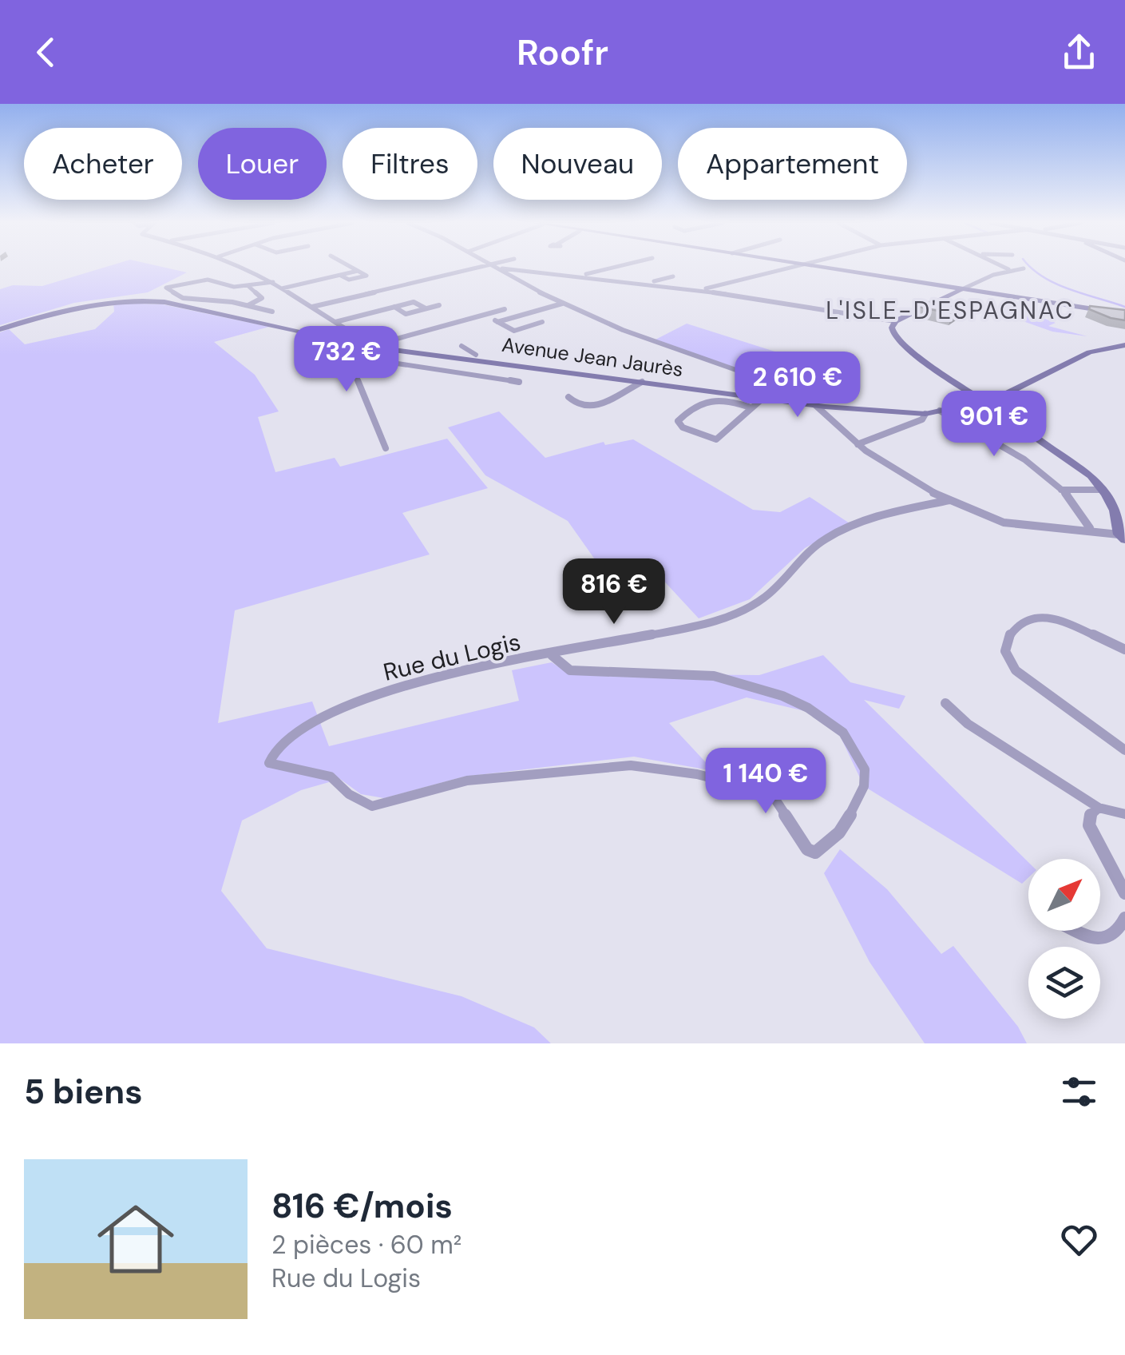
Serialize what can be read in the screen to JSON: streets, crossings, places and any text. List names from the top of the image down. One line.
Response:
{"streets":{"main road":["Avenue Jean Jaurès"],"street":["Rue du Logis"]},"districts":["L'ISLE-D'ESPAGNAC"],"north":"top right","page":{"header":"Roofr","chip":["Acheter","Louer","Filtres","Nouveau","Appartement"],"price":["732 €","2 610 €","901 €","816 €","1 140 €"],"heading":"5 biens","list":[{"name":"816 €/mois","note":"2 pièces · 60 m² · Rue du Logis"}]}}
